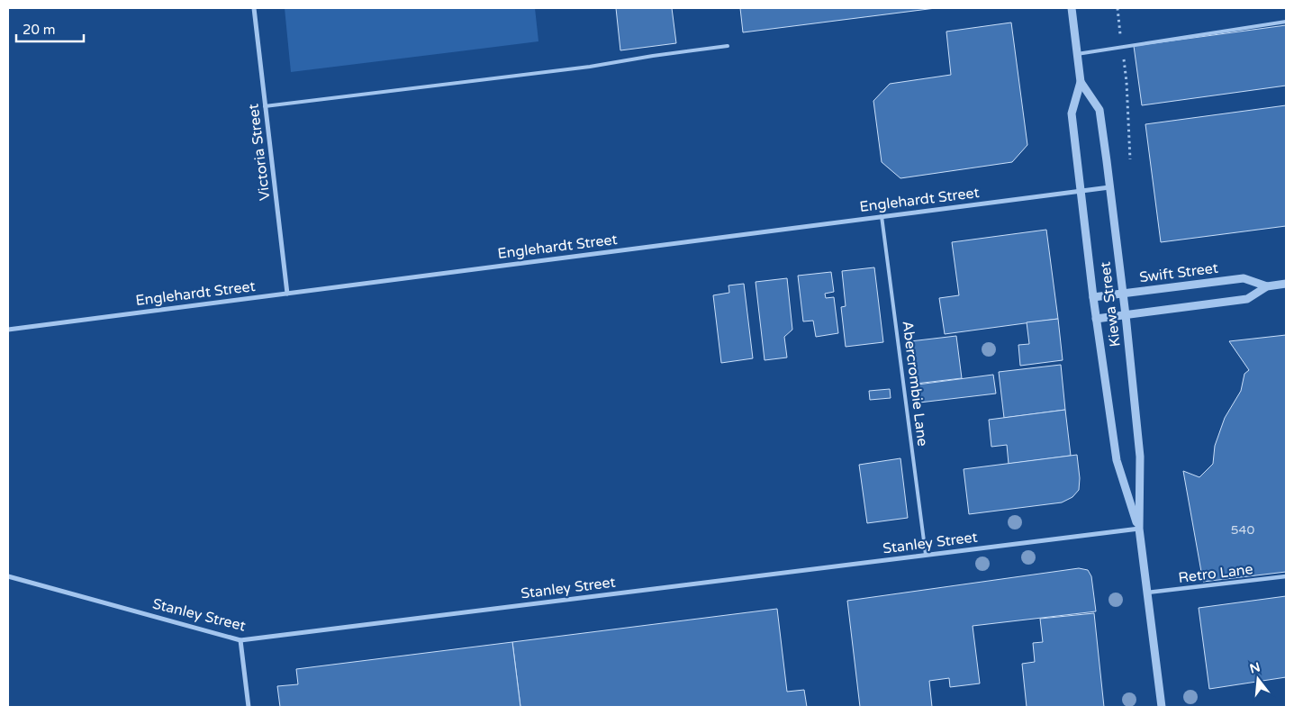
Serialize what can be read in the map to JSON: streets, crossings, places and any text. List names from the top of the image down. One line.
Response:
{"streets":{"street":["Victoria Street","Englehardt Street","Swift Street","Kiewa Street","Stanley Street","Retro Lane"],"lane":["Abercrombie Lane"]},"crossings":[["Victoria Street","Englehardt Street"],["Englehardt Street","Kiewa Street"],["Englehardt Street","Abercrombie Lane"],["Swift Street","Kiewa Street"],["Kiewa Street","Stanley Street"],["Kiewa Street","Retro Lane"],["Abercrombie Lane","Stanley Street"]],"house_numbers":["540"],"scale_bar":"20 m","north":"top"}
